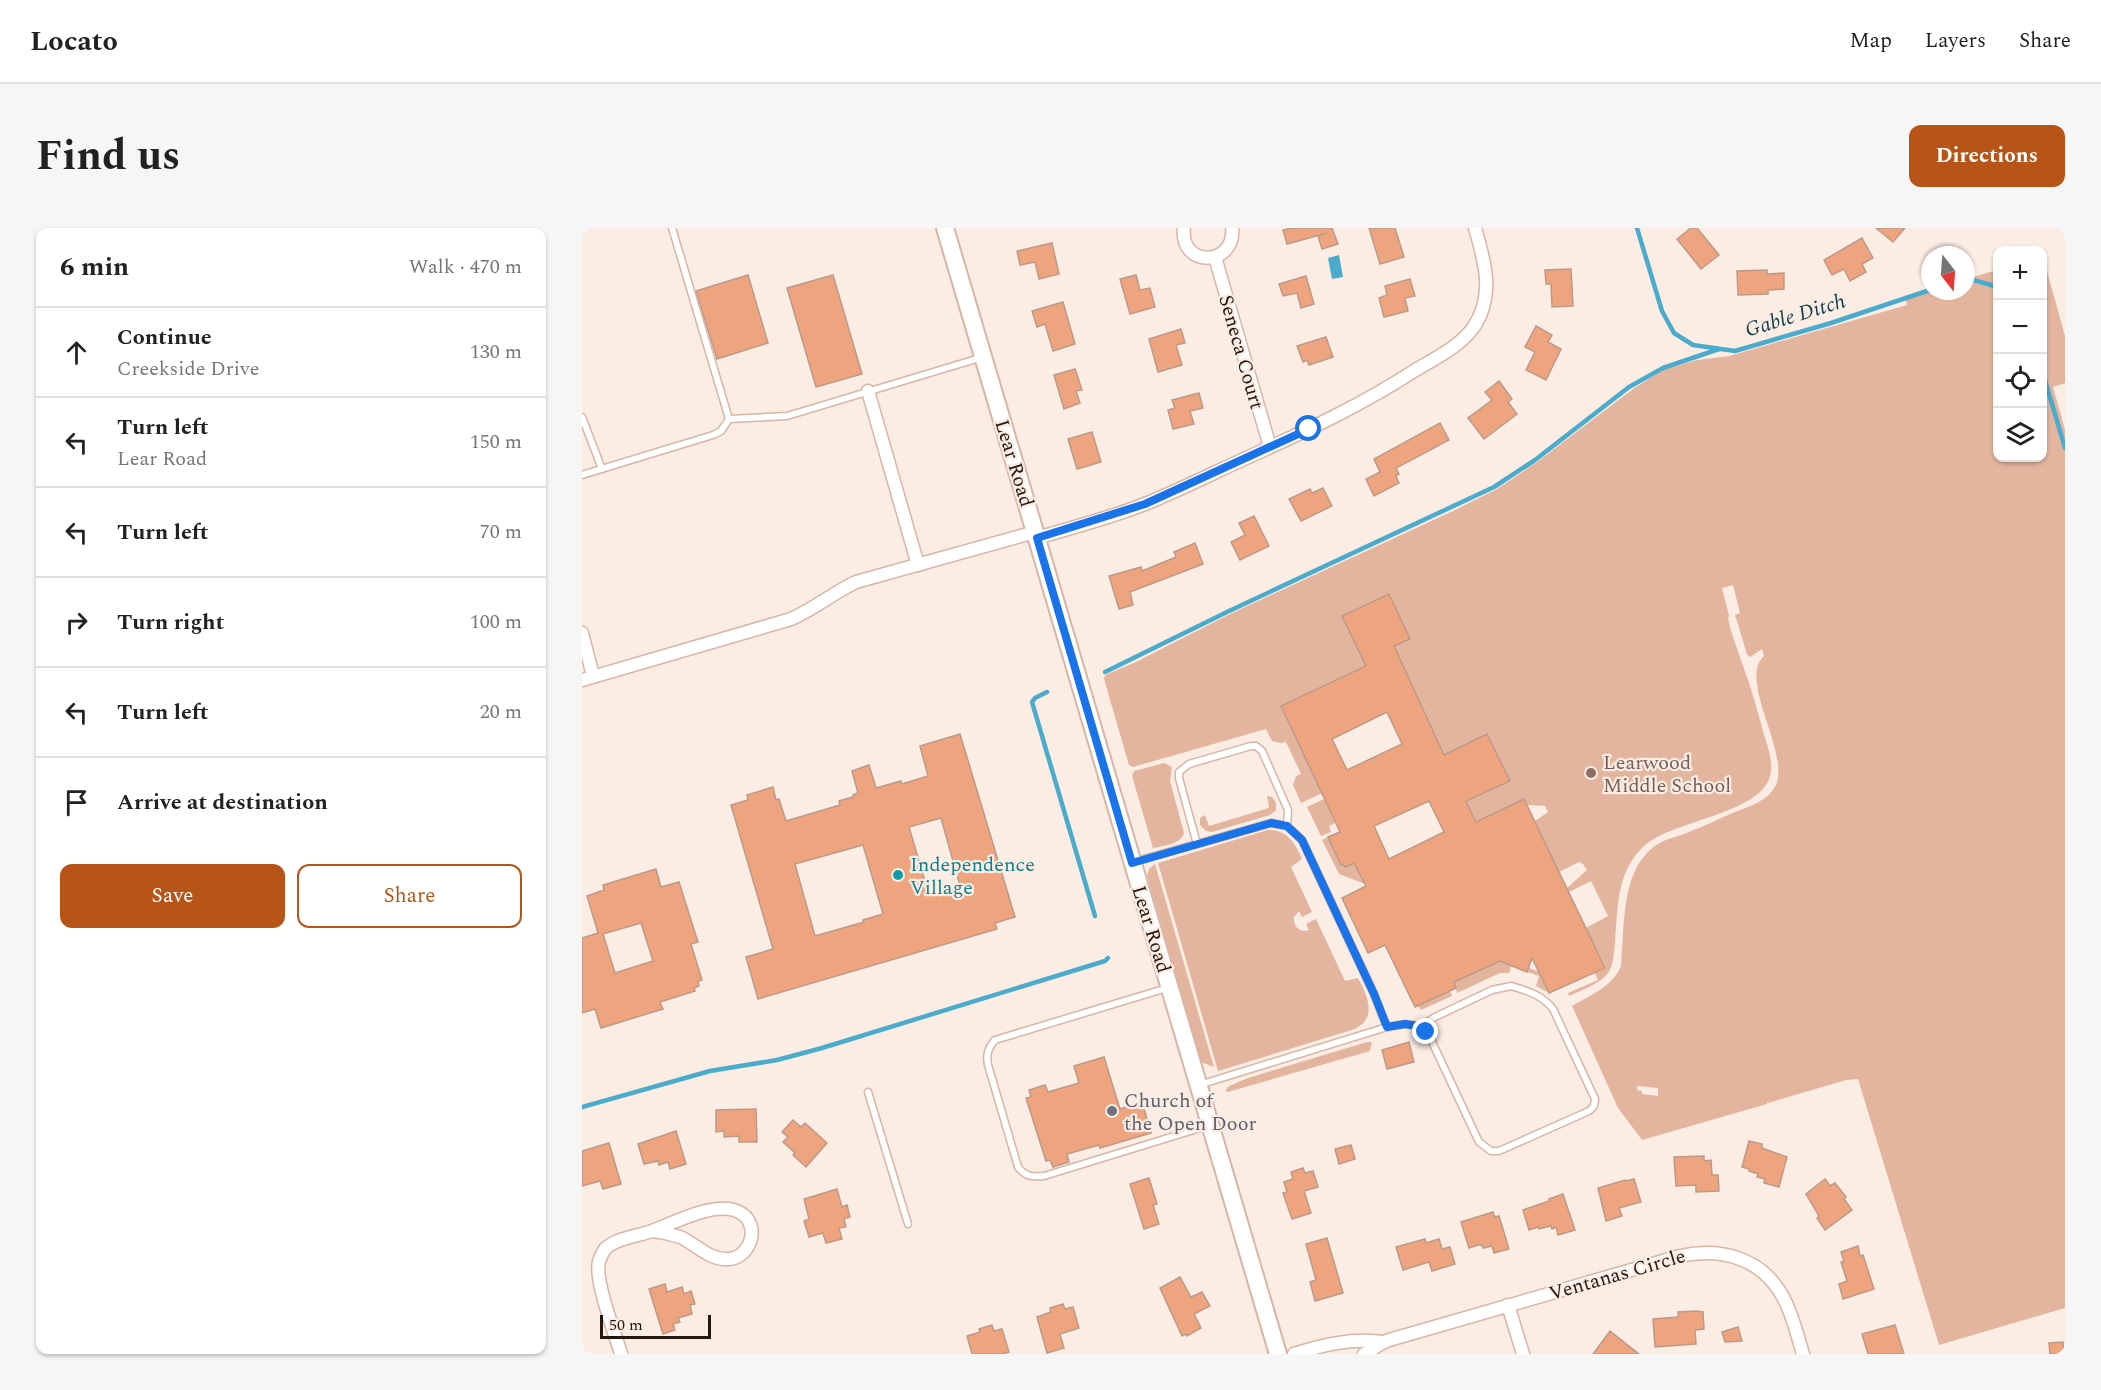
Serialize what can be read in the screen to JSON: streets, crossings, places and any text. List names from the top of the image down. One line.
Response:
{"streets":{"street":["Seneca Court","Lear Road","Ventanas Circle"]},"water":["Gable Ditch"],"places":["Learwood Middle School","Independence Village","Church of the Open Door"],"scale_bar":"50 m","north":"bottom","page":{"header":"Locato","nav":["Map","Layers","Share"],"title":"Find us","buttons":["Directions",["Save","Share"]],"heading":["6 min","Walk · 470 m"],"map_buttons":["+","−"],"list":[["Continue","Creekside Drive","130 m"],["Turn left","Lear Road","150 m"],["Turn left","70 m"],["Turn right","100 m"],["Turn left","20 m"],"Arrive at destination"],"scale":"50 m"}}
